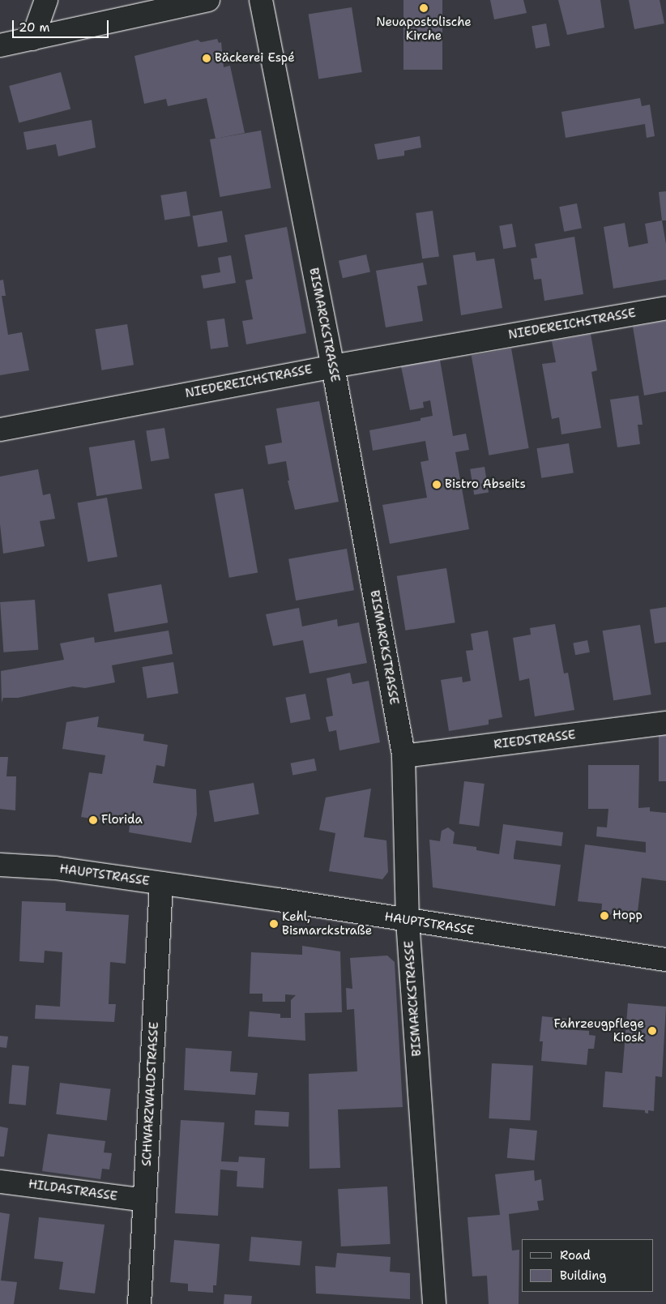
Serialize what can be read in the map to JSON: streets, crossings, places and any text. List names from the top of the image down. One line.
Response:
{"streets":{"street":["NIEDEREICHSTRASSE","BISMARCKSTRASSE","RIEDSTRASSE","HAUPTSTRASSE","SCHWARZWALDSTRASSE","HILDASTRASSE"]},"crossings":[["NIEDEREICHSTRASSE","BISMARCKSTRASSE"],["BISMARCKSTRASSE","RIEDSTRASSE"],["BISMARCKSTRASSE","HAUPTSTRASSE"],["HAUPTSTRASSE","SCHWARZWALDSTRASSE"],["SCHWARZWALDSTRASSE","HILDASTRASSE"]],"places":["Neuapostolische Kirche","Bäckerei Espé","Bistro Abseits","Florida","Hopp","Kehl, Bismarckstraße","Fahrzeugpflege Kiosk"],"legend":["Road","Building"],"scale_bar":"20 m"}
